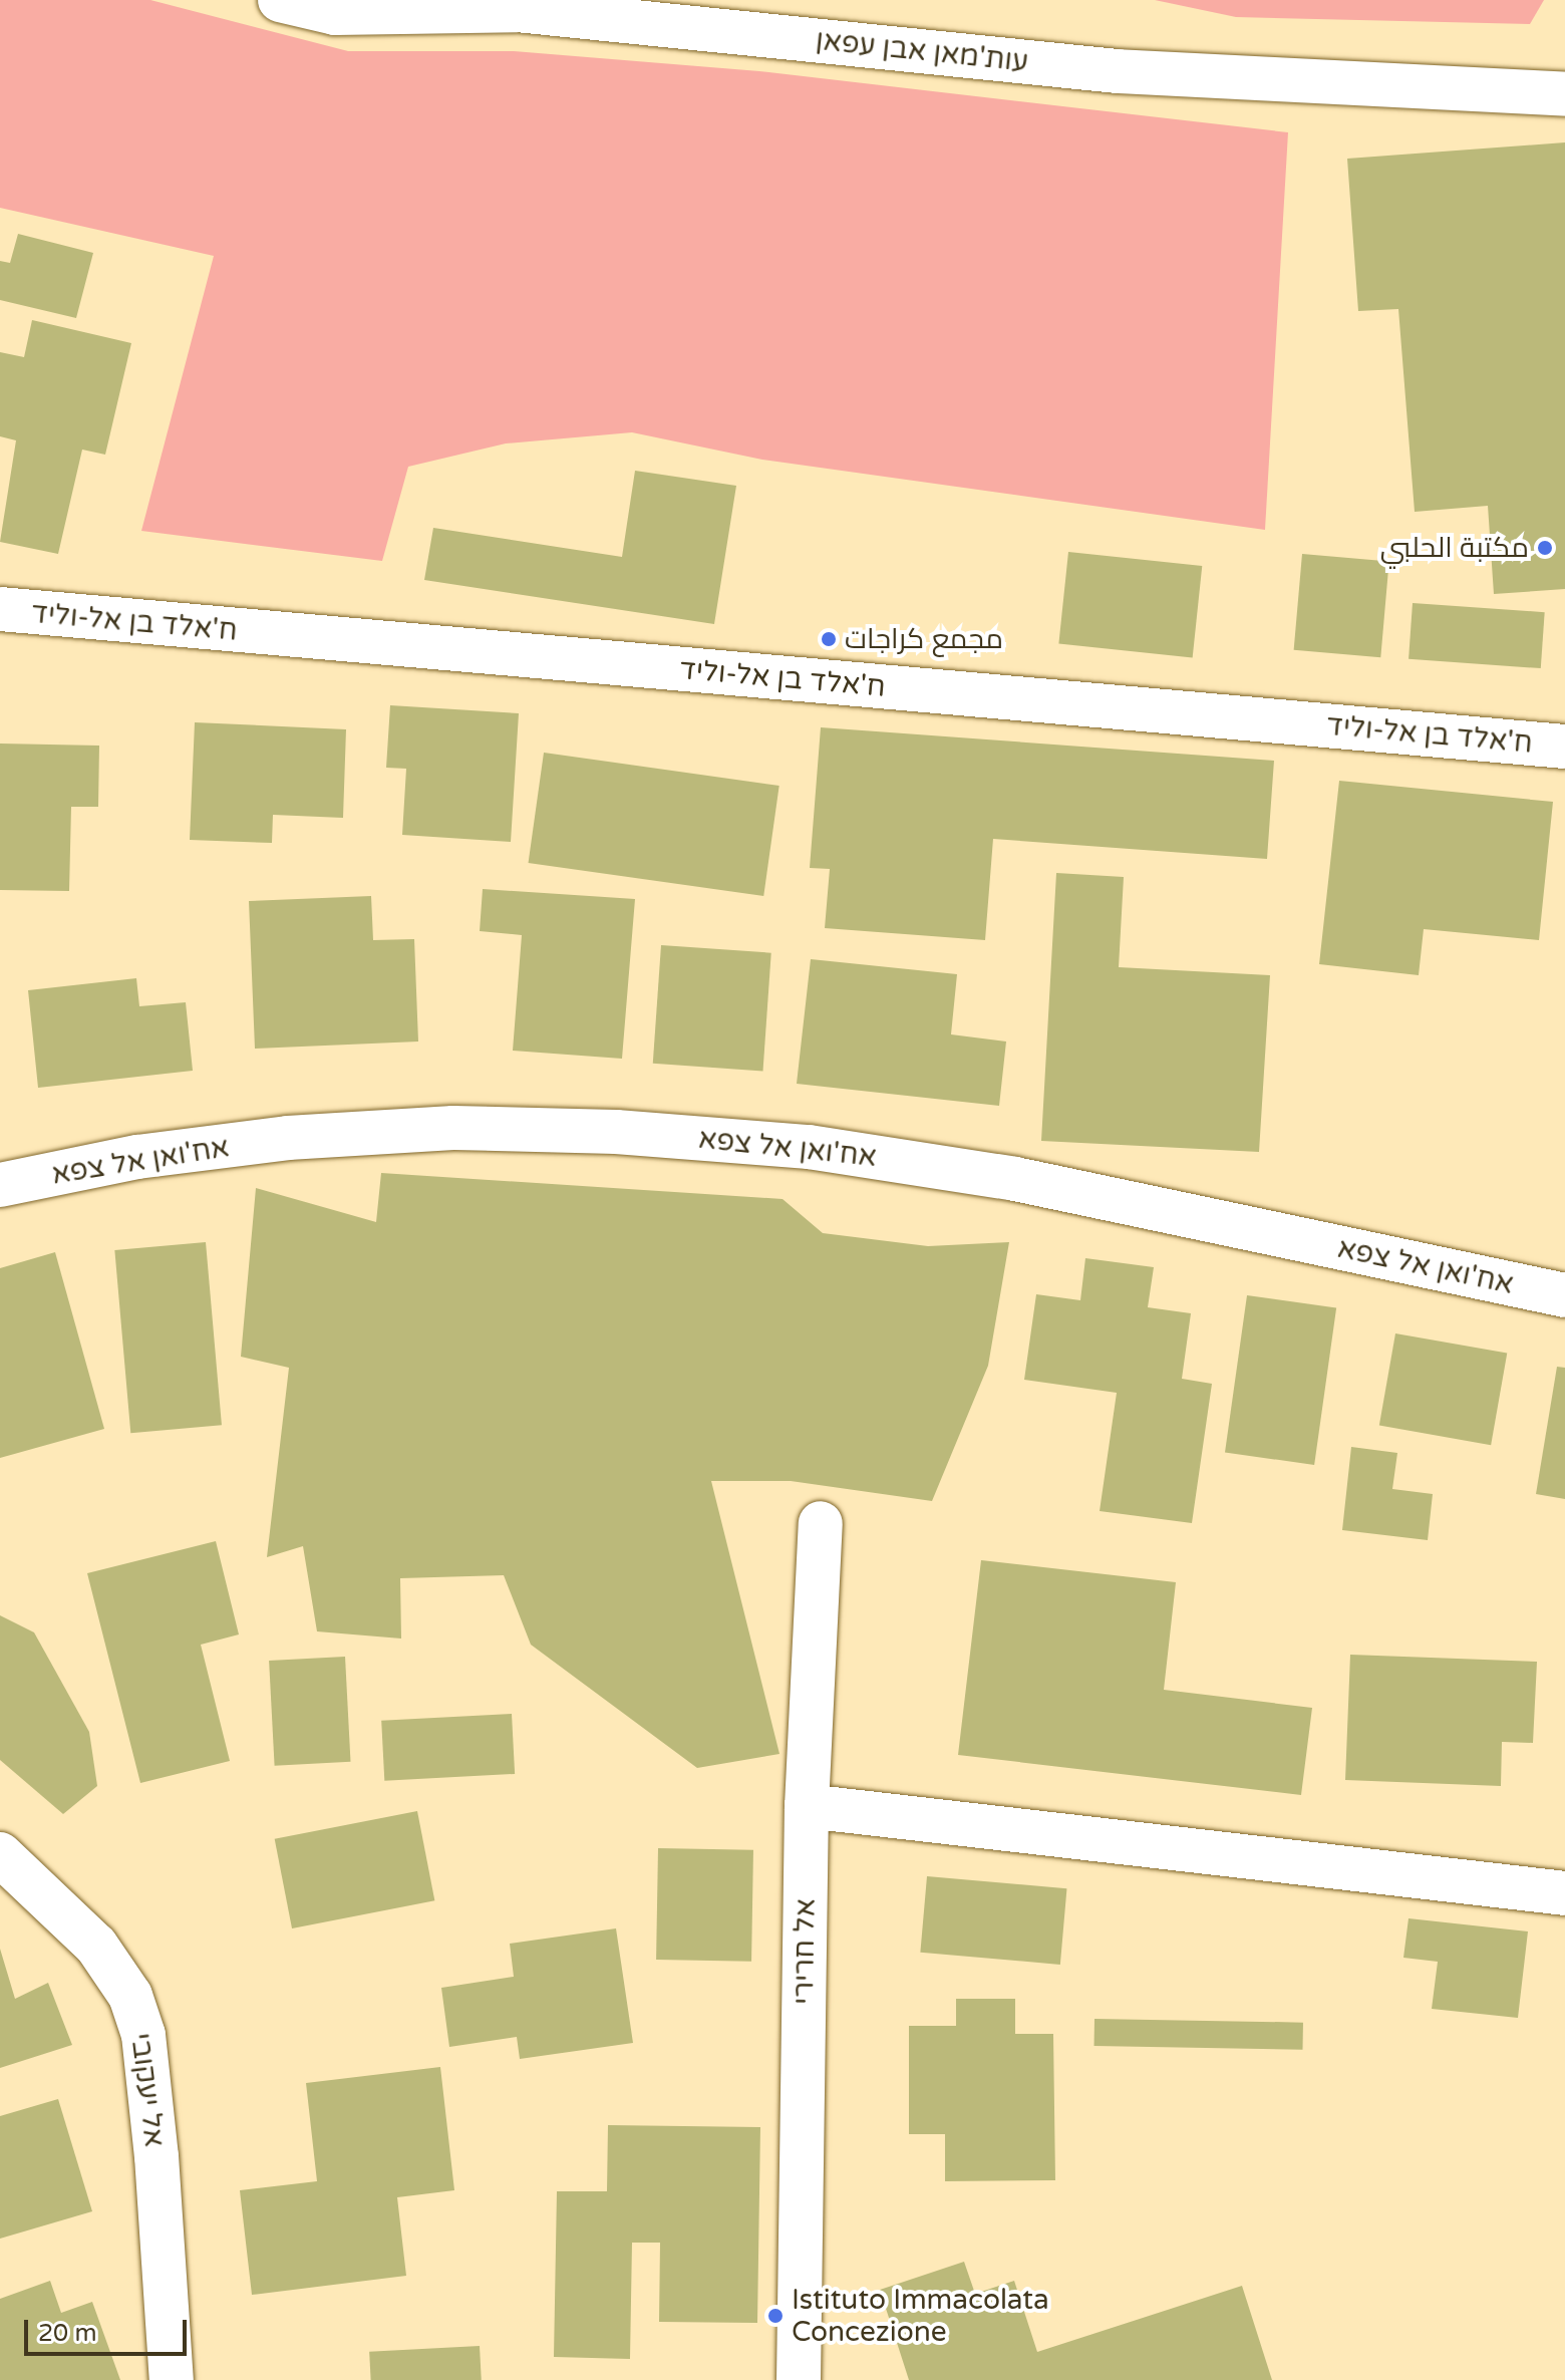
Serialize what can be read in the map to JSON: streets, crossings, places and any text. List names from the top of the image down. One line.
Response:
{"streets":{"street":["עות'מאן אבן עפאן","ח'אלד בן אל-וליד","אח'ואן אל צפא","אל חרירי","אל יעקובי"]},"places":["مكتبة الحلبي","مجمع كراجات","Istituto Immacolata Concezione"],"scale_bar":"20 m"}
